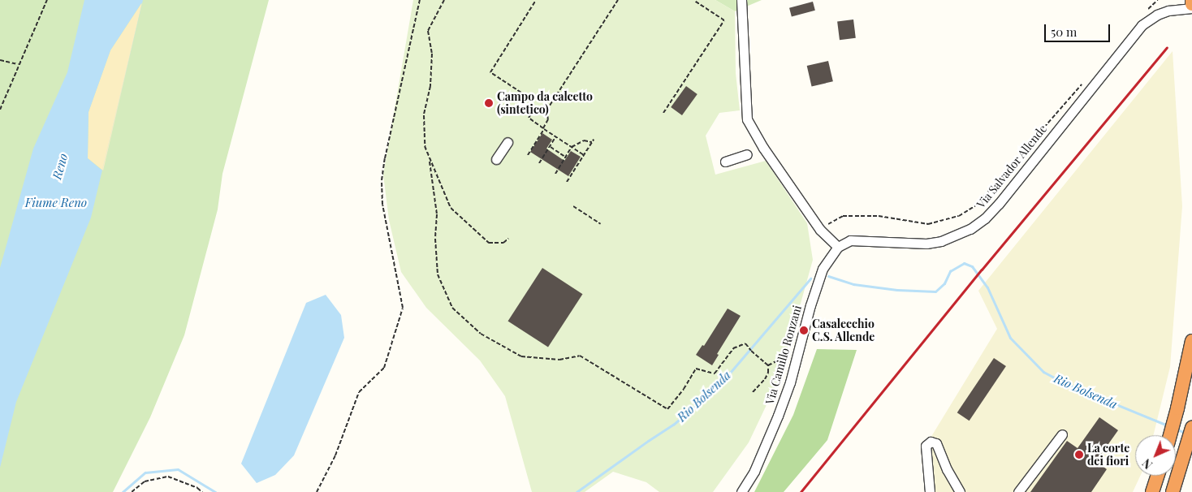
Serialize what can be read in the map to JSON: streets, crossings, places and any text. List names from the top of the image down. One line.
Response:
{"streets":{"street":["Via Salvador Allende","Via Camillo Ronzani"]},"crossings":[["Via Salvador Allende","Via Camillo Ronzani"]],"water":["Reno","Fiume Reno","Rio Bolsenda"],"places":["Campo da calcetto (sintetico)","Casalecchio C.S. Allende","La corte dei fiori"],"scale_bar":"50 m","north":"bottom left"}
